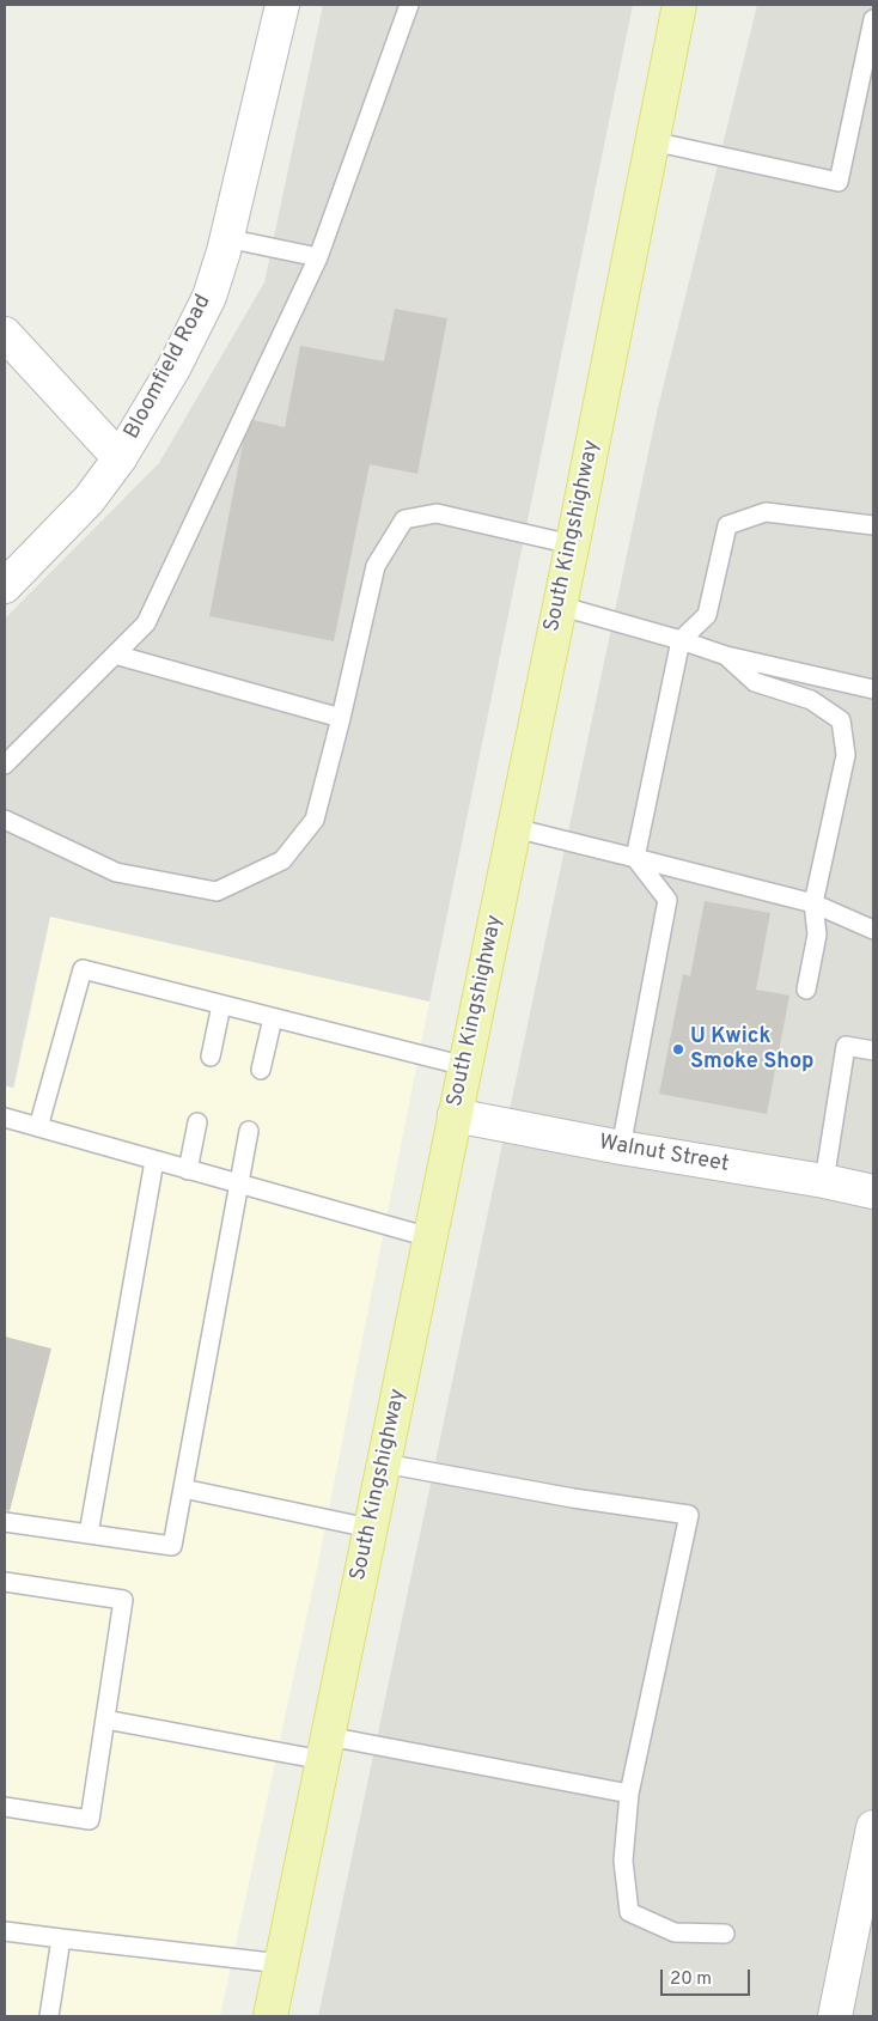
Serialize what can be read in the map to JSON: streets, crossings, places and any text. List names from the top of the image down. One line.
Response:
{"streets":{"main road":["South Kingshighway"],"street":["Bloomfield Road","Walnut Street"]},"crossings":[["South Kingshighway","Walnut Street"]],"places":["U Kwick Smoke Shop"],"scale_bar":"20 m"}
